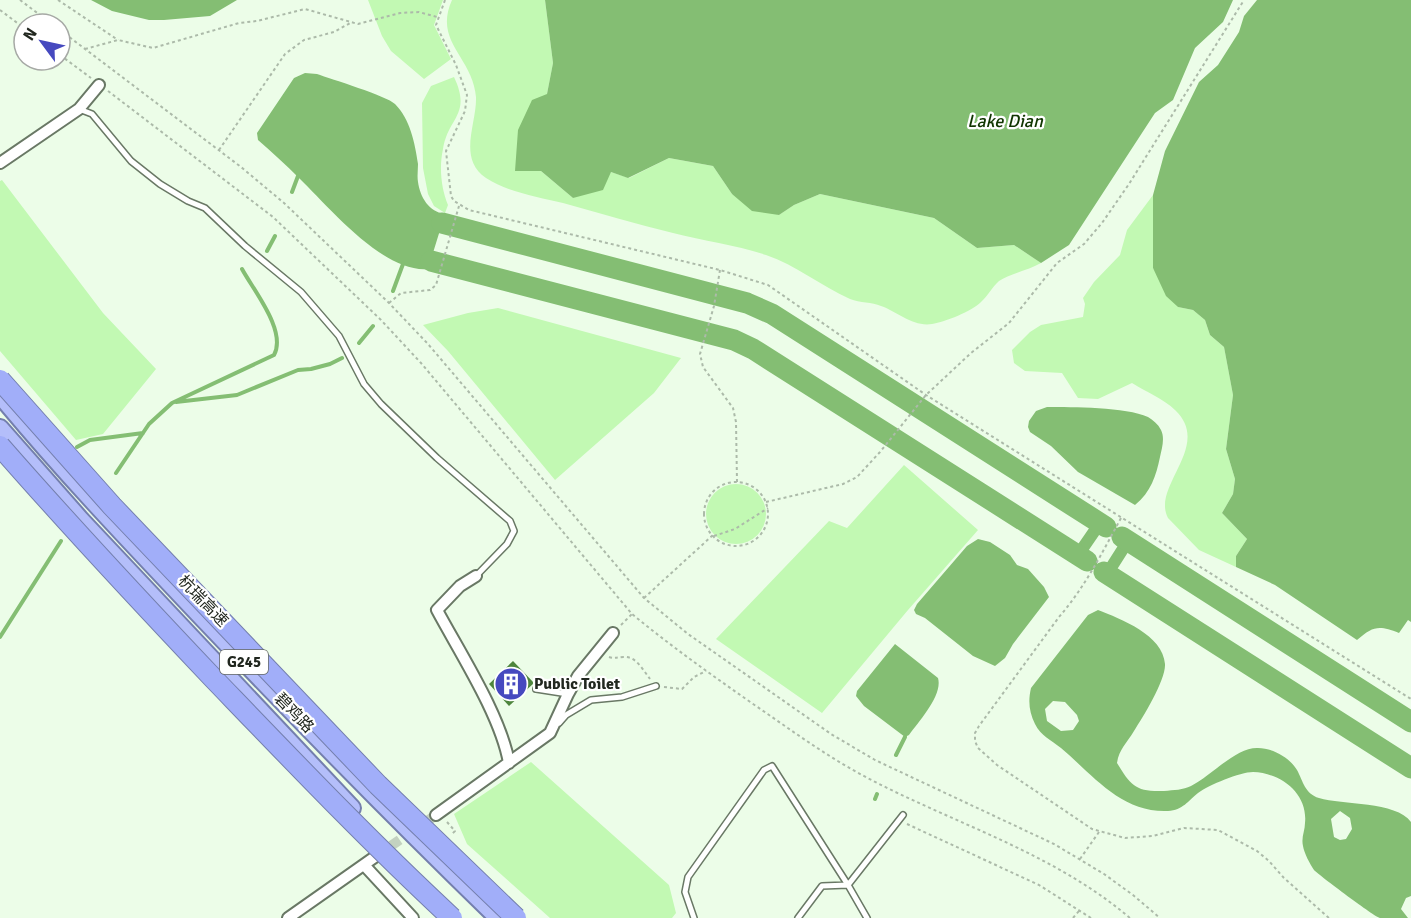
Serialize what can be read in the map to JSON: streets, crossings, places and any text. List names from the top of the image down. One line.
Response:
{"streets":{"highway":["杭瑞高速","G245","碧鸡路"]},"water":["Lake Dian"],"places":{"building":["Public Toilet"]},"north":"top left"}
